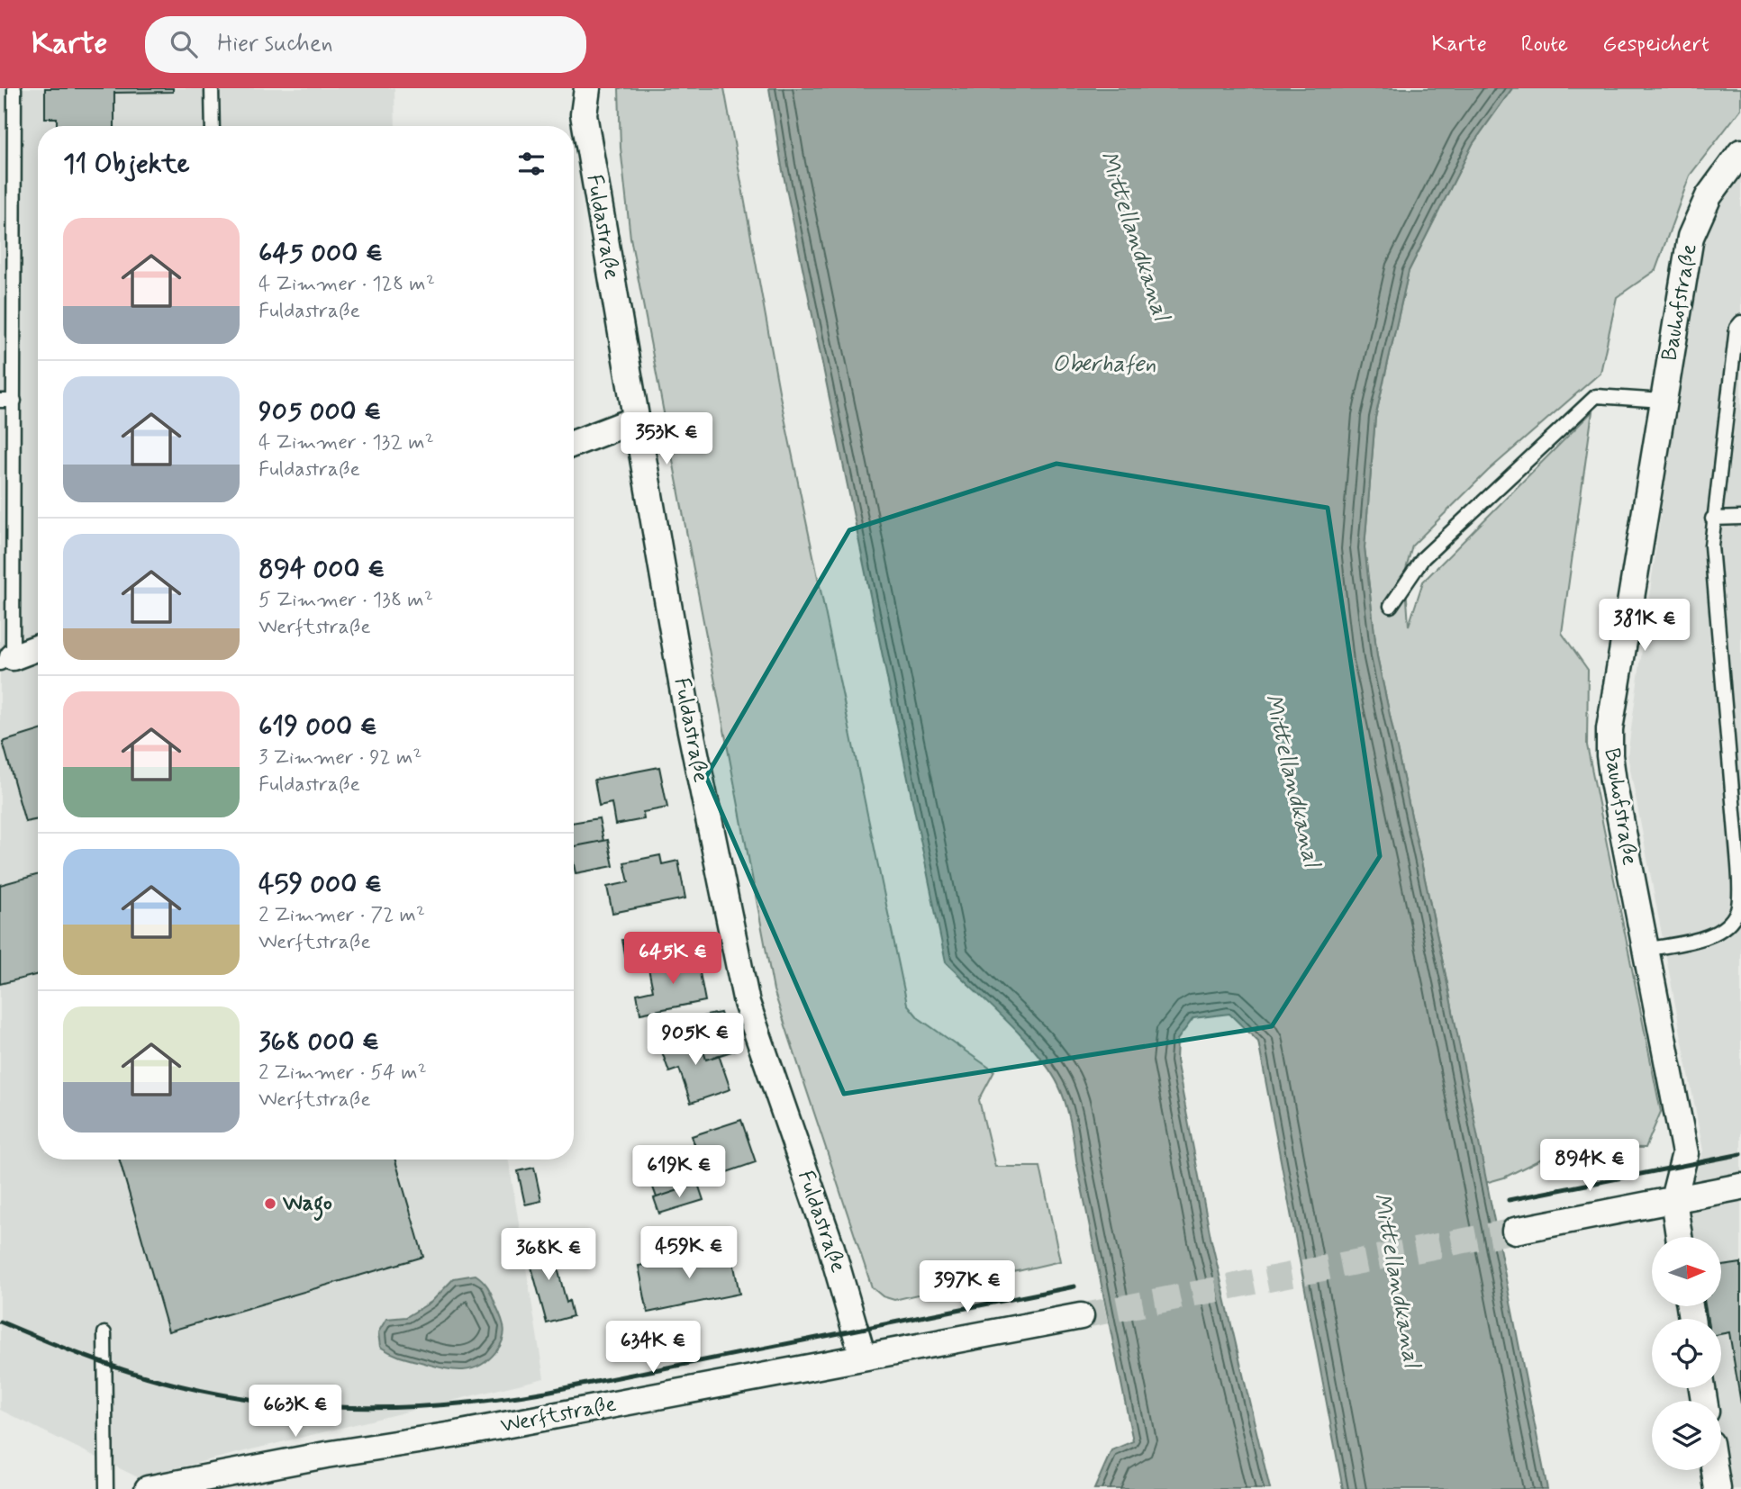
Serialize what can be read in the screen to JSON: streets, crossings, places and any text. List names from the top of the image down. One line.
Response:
{"streets":{"street":["Fuldastraße","Bauhofstraße","Werftstraße"]},"crossings":[["Fuldastraße","Werftstraße"]],"water":["Mittellandkanal","Oberhafen"],"places":["Wago"],"north":"right","page":{"header":"Karte","search":"Hier suchen","nav":["Karte","Route","Gespeichert"],"heading":"11 Objekte","list":[{"name":"645 000 €","note":"4 Zimmer · 128 m² · Fuldastraße"},{"name":"905 000 €","note":"4 Zimmer · 132 m² · Fuldastraße"},{"name":"894 000 €","note":"5 Zimmer · 138 m² · Werftstraße"},{"name":"619 000 €","note":"3 Zimmer · 92 m² · Fuldastraße"},{"name":"459 000 €","note":"2 Zimmer · 72 m² · Werftstraße"},{"name":"368 000 €","note":"2 Zimmer · 54 m² · Werftstraße"}],"price":["353K €","381K €","645K €","905K €","894K €","619K €","459K €","368K €","397K €","634K €","663K €"]}}
